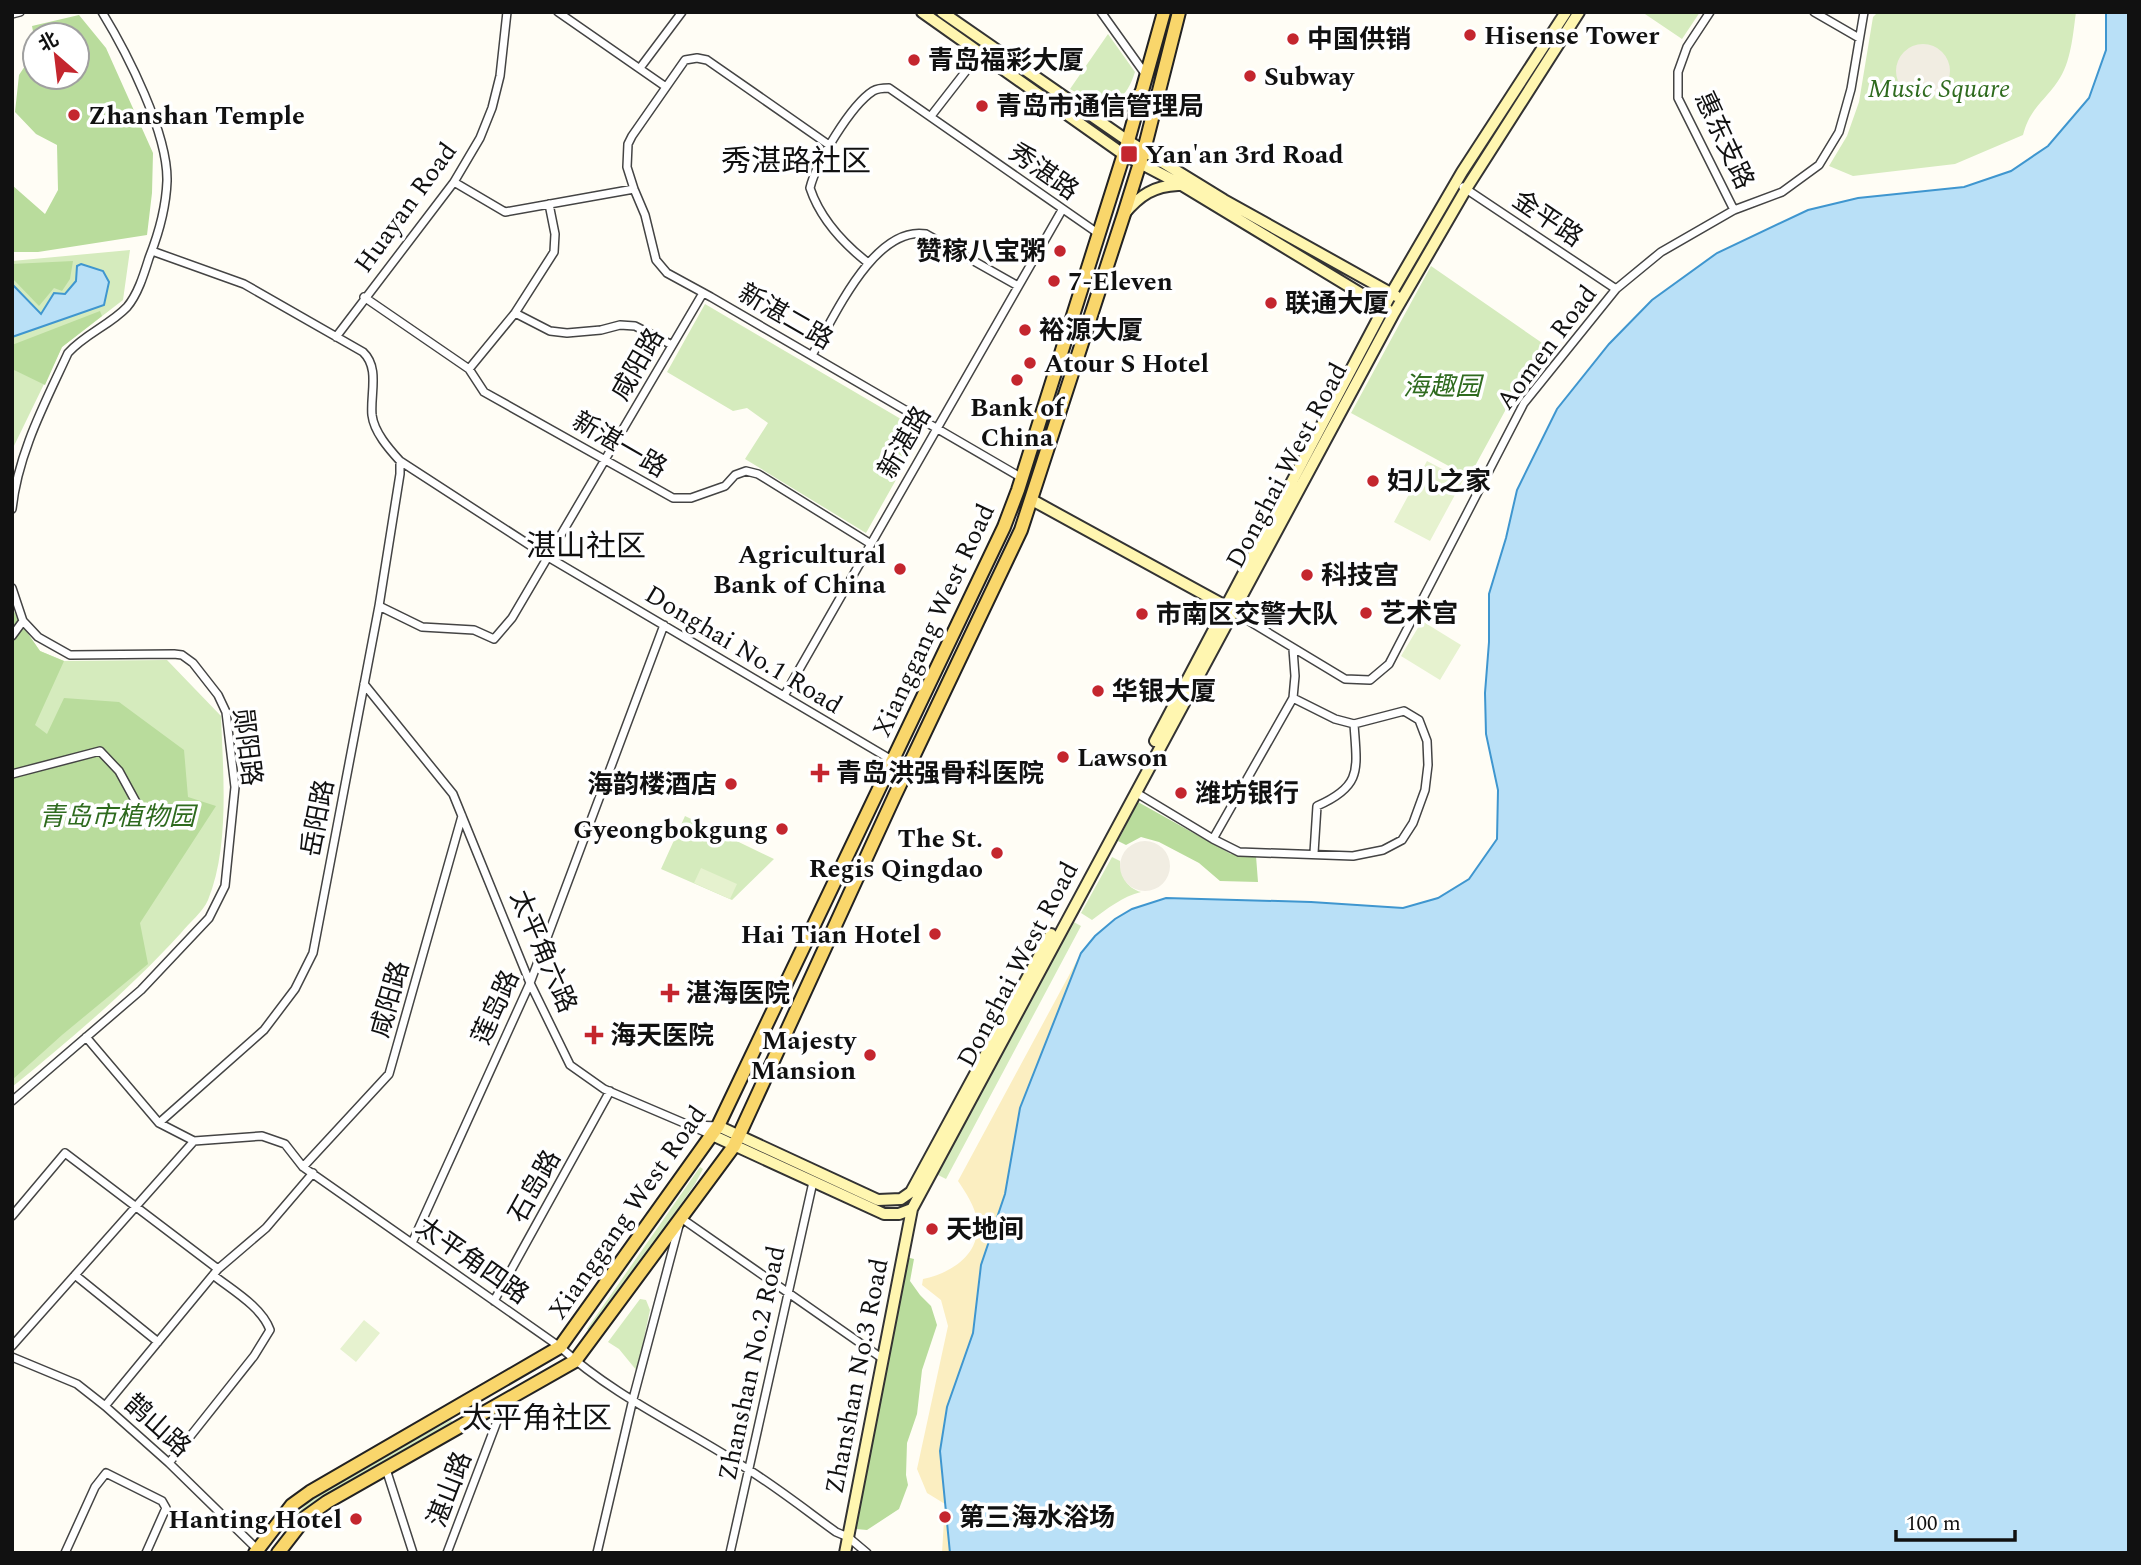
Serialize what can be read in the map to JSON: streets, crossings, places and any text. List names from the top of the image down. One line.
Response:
{"streets":{"main road":["Donghai West Road","Xianggang West Road","Zhanshan No.3 Road"],"street":["惠东支路","秀湛路","Huayan Road","金平路","新湛二路","Aomen Road","咸阳路","新湛路","新湛一路","Donghai No.1 Road","郧阳路","岳阳路","太平角六路","莲岛路","石岛路","太平角四路","Zhanshan No.2 Road","鹊山路","湛山路"]},"crossings":[["惠东支路","Aomen Road"],["秀湛路","新湛二路"],["秀湛路","新湛路"],["秀湛路","Xianggang West Road"],["Huayan Road","新湛一路"],["Huayan Road","Donghai No.1 Road"],["金平路","Aomen Road"],["金平路","Donghai West Road"],["新湛二路","咸阳路"],["新湛二路","新湛路"],["新湛二路","Xianggang West Road"],["Aomen Road","Donghai West Road"],["咸阳路","新湛一路"],["咸阳路","Donghai No.1 Road"],["咸阳路","岳阳路"],["咸阳路","太平角六路"],["咸阳路","太平角四路"],["新湛路","新湛一路"],["新湛路","Donghai No.1 Road"],["Donghai West Road","Xianggang West Road"],["Donghai West Road","Zhanshan No.3 Road"],["Xianggang West Road","Donghai No.1 Road"],["Xianggang West Road","太平角六路"],["Xianggang West Road","太平角四路"],["Xianggang West Road","鹊山路"],["Xianggang West Road","湛山路"],["Donghai No.1 Road","岳阳路"],["Donghai No.1 Road","莲岛路"],["岳阳路","太平角六路"],["太平角六路","莲岛路"],["太平角六路","石岛路"],["莲岛路","太平角四路"],["石岛路","太平角四路"],["太平角四路","Zhanshan No.2 Road"],["太平角四路","Zhanshan No.3 Road"]],"districts":["秀湛路社区","湛山社区","太平角社区"],"parks":["Music Square","海趣园","青岛市植物园"],"places":{"other":["Hisense Tower","中国供销","青岛福彩大厦","Subway","青岛市通信管理局","Zhanshan Temple","赞稼八宝粥","7-Eleven","联通大厦","裕源大厦","Atour S Hotel","Bank of China","妇儿之家","Agricultural Bank of China","科技宫","艺术宫","市南区交警大队","华银大厦","Lawson","海韵楼酒店","潍坊银行","Gyeongbokgung","The St. Regis Qingdao","Hai Tian Hotel","Majesty Mansion","天地间","第三海水浴场","Hanting Hotel"],"transit":["Yan'an 3rd Road"],"health":["青岛洪强骨科医院","湛海医院","海天医院"]},"scale_bar":"100 m","north":"top left"}
